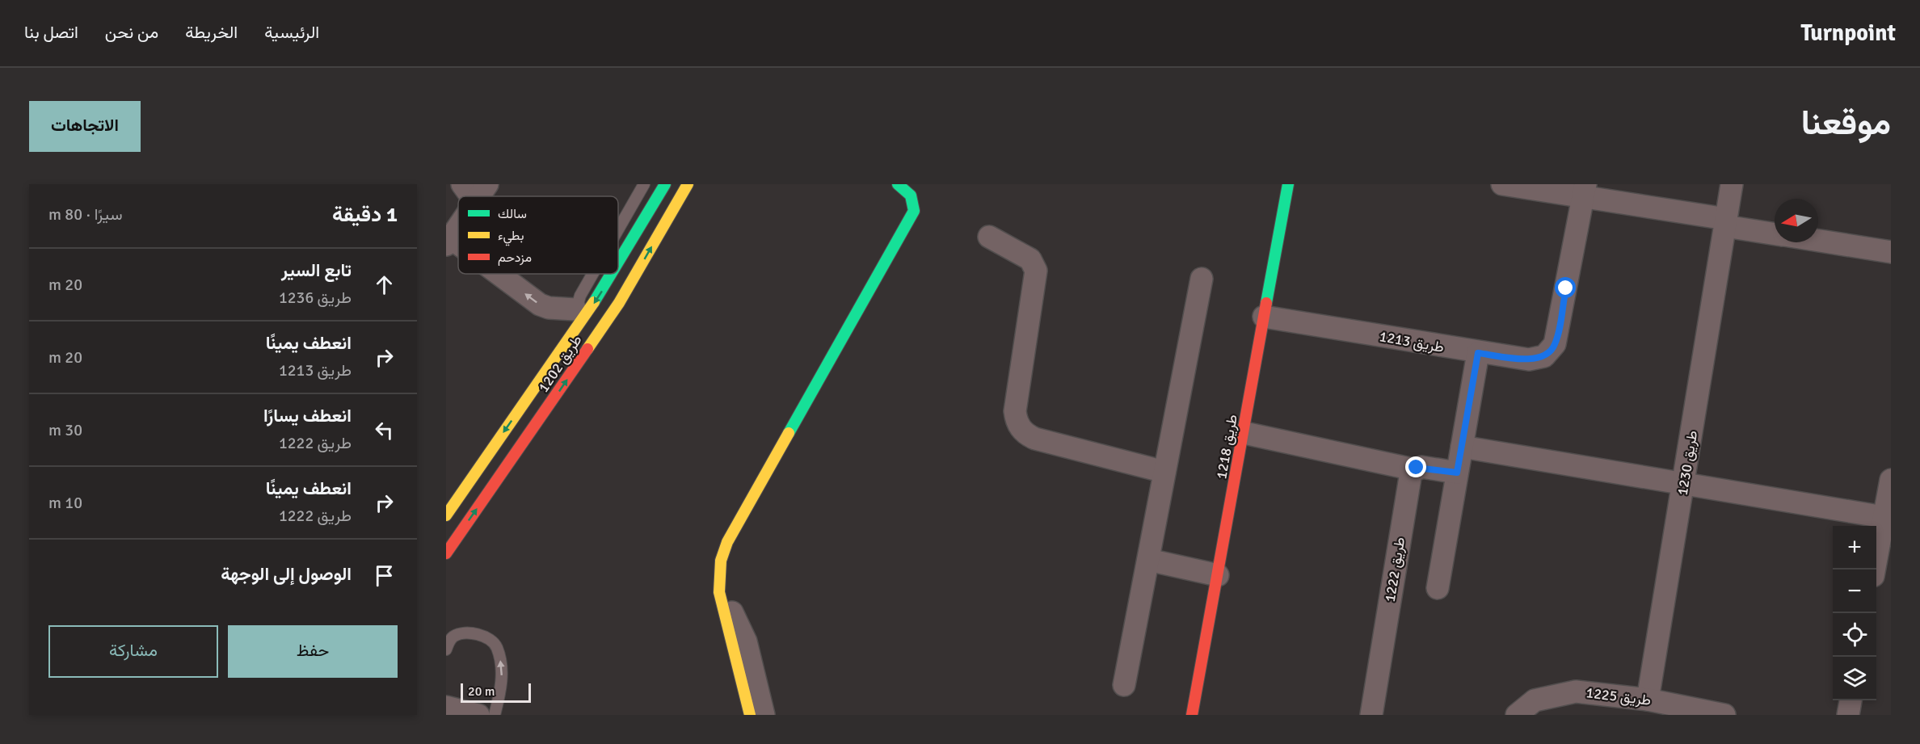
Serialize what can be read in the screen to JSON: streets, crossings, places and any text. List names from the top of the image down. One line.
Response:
{"streets":{"street":["طريق 1213","طريق 1202","طريق 1218","طريق 1230","طريق 1222","طريق 1225"]},"crossings":[["طريق 1213","طريق 1218"],["طريق 1230","طريق 1225"]],"legend":["سالك","بطيء","مزدحم"],"scale_bar":"20 m","north":"left","page":{"header":"Turnpoint","nav":["الرئيسية","الخريطة","من نحن","اتصل بنا"],"title":"موقعنا","buttons":["الاتجاهات",["حفظ","مشاركة"]],"heading":["1 دقيقة","سيرًا · 80 m"],"list":[["تابع السير","طريق 1236","20 m"],["انعطف يمينًا","طريق 1213","20 m"],["انعطف يسارًا","طريق 1222","30 m"],["انعطف يمينًا","طريق 1222","10 m"],"الوصول إلى الوجهة"],"map_buttons":["+","−"],"scale":"20 m"}}
